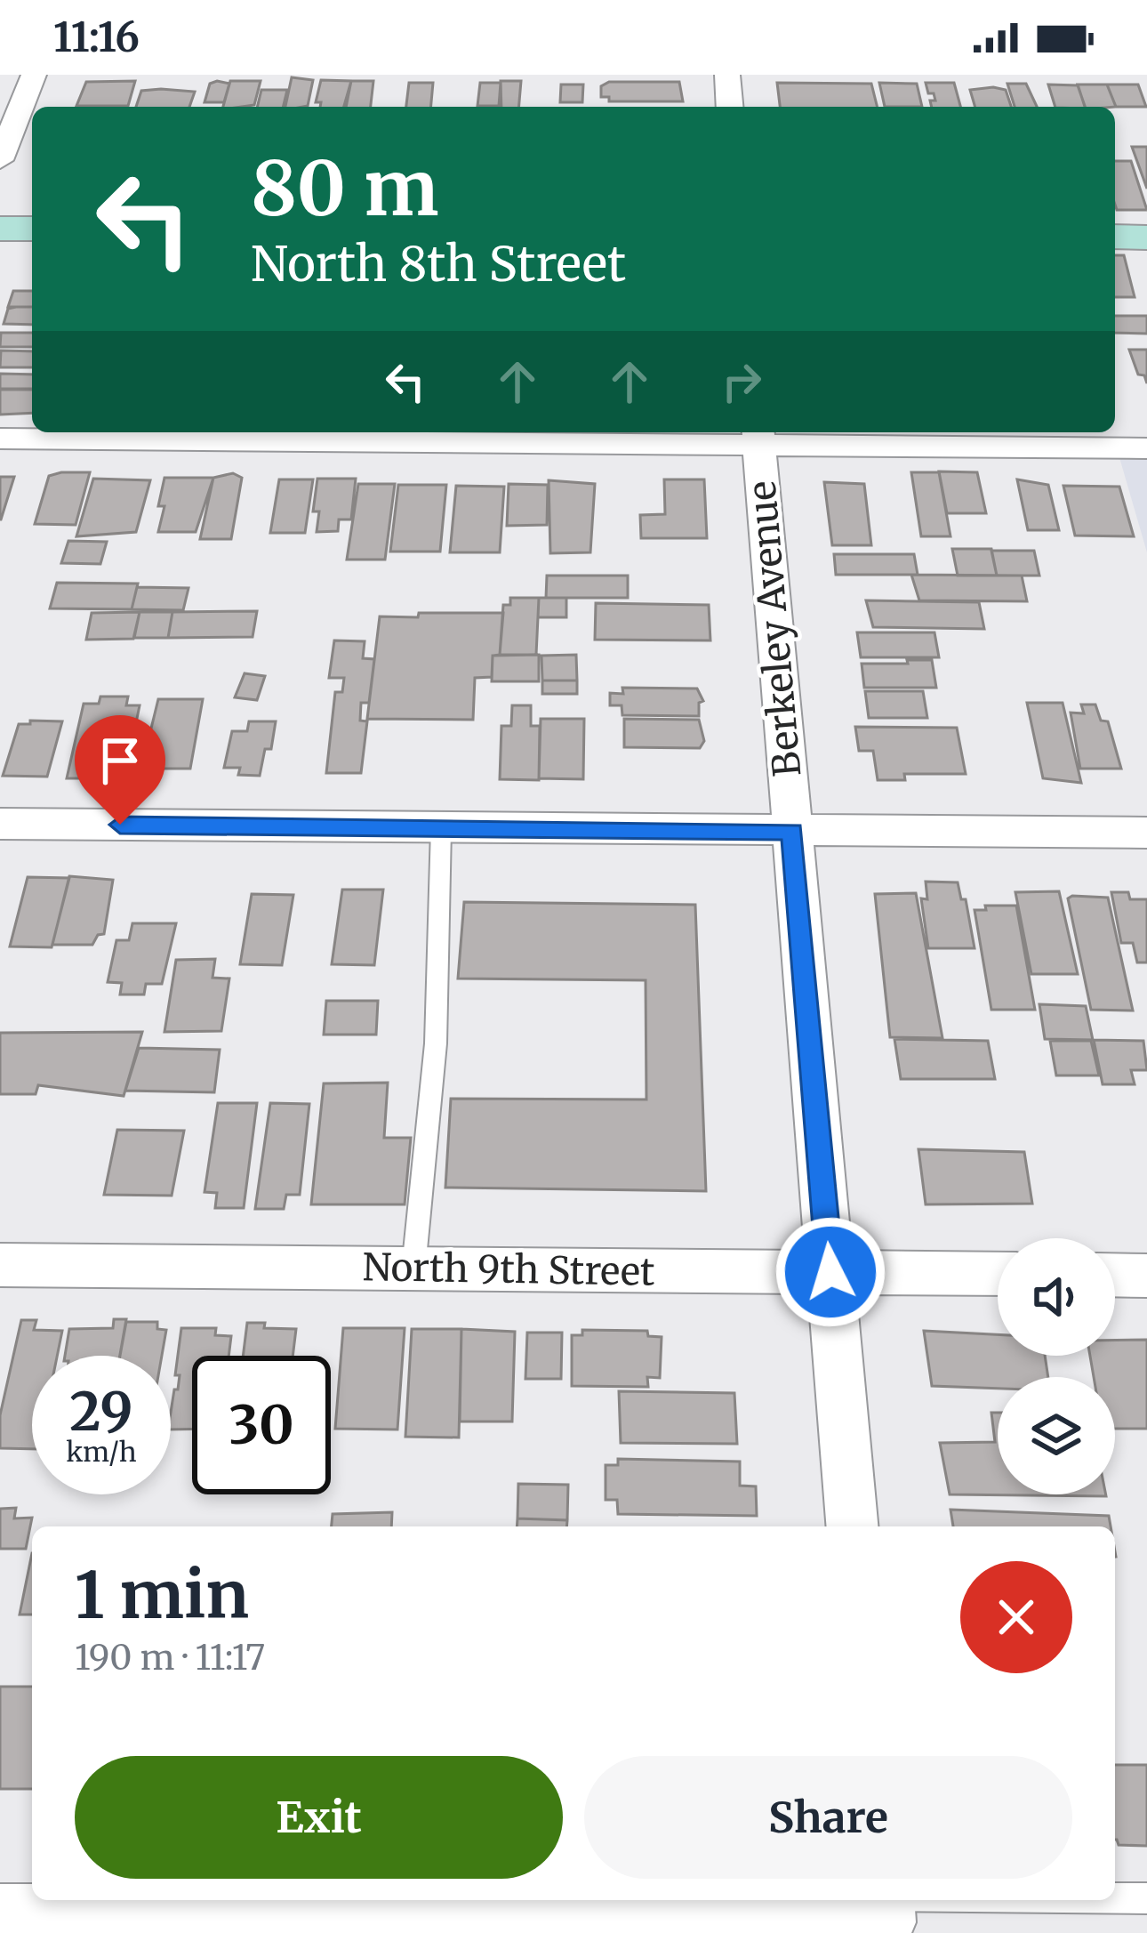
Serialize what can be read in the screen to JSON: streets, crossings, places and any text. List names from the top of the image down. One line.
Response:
{"streets":{"street":["Berkeley Avenue","North 9th Street"]},"crossings":[["Berkeley Avenue","North 9th Street"]],"page":{"status":"11:16","turn":["80 m","North 8th Street"],"speed":"29 km/h","limit":"30","heading":["1 min","190 m · 11:17"],"buttons":["Exit","Share"]}}
